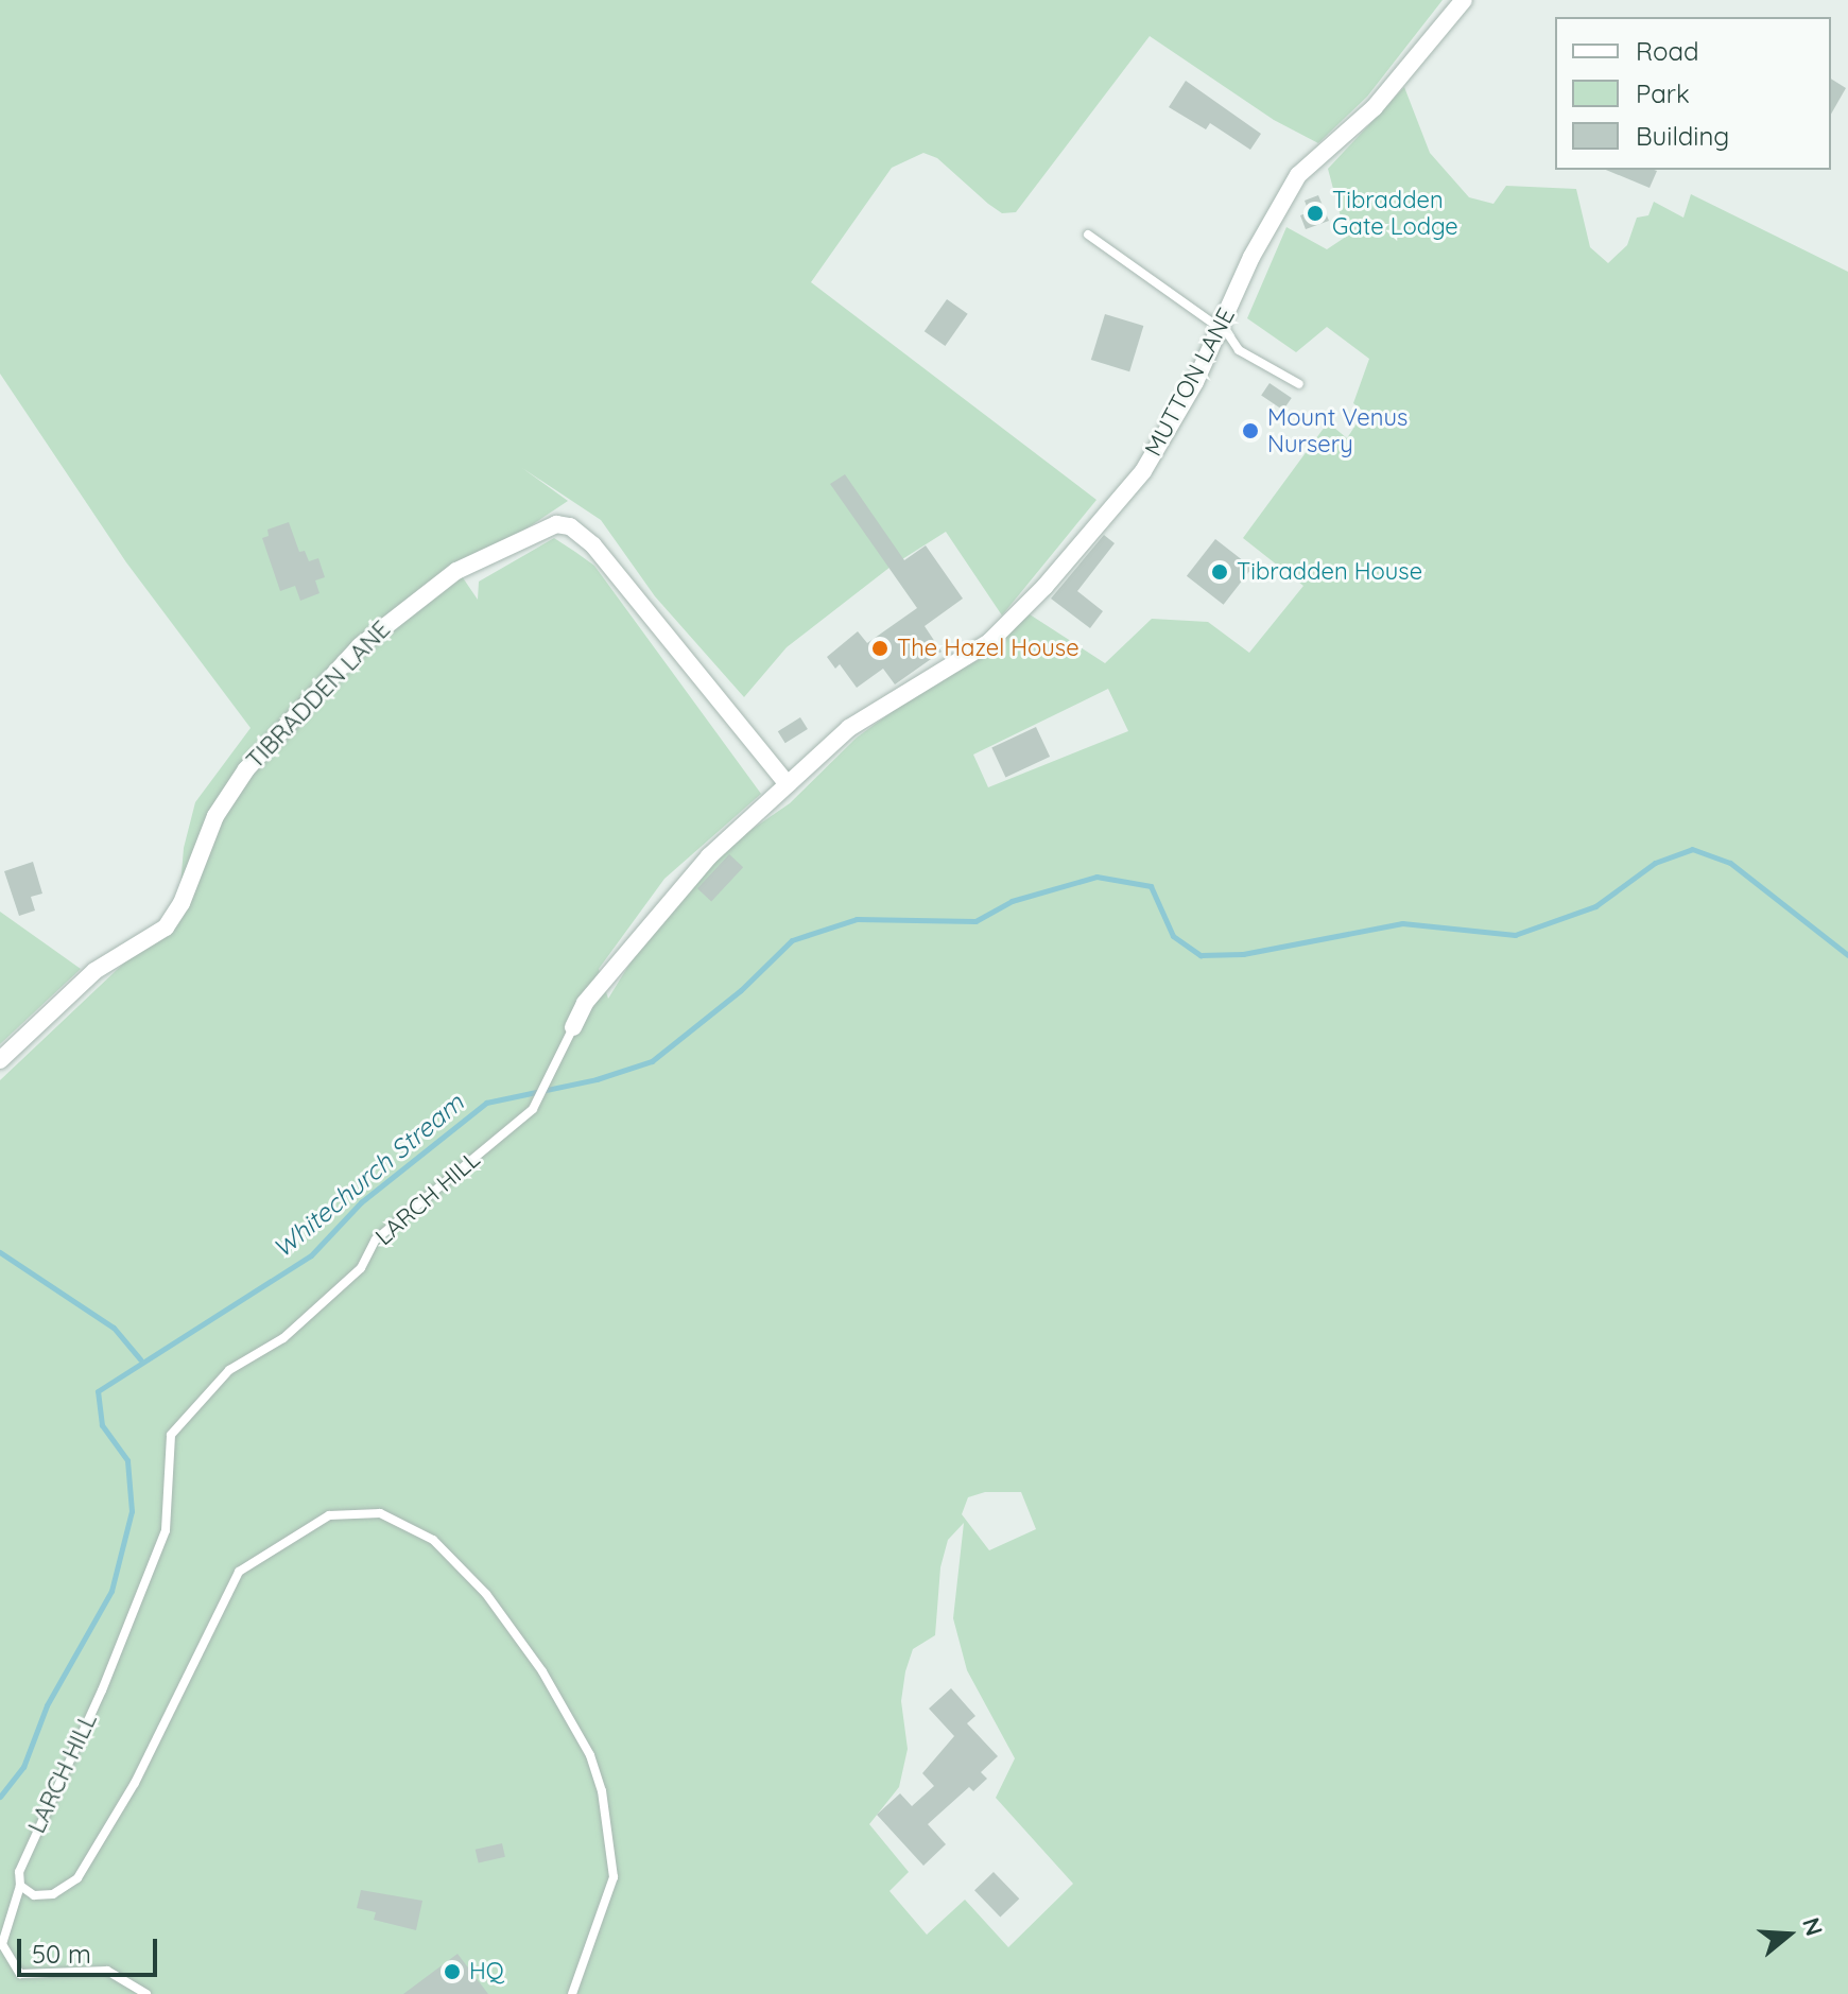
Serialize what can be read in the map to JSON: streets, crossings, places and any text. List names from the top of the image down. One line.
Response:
{"streets":{"street":["MUTTON LANE","TIBRADDEN LANE","LARCH HILL"]},"crossings":[["MUTTON LANE","TIBRADDEN LANE"],["MUTTON LANE","LARCH HILL"],["TIBRADDEN LANE","LARCH HILL"]],"water":["Whitechurch Stream"],"places":["Tibradden Gate Lodge","Mount Venus Nursery","Tibradden House","The Hazel House","HQ"],"legend":["Road","Park","Building"],"scale_bar":"50 m","north":"right"}
